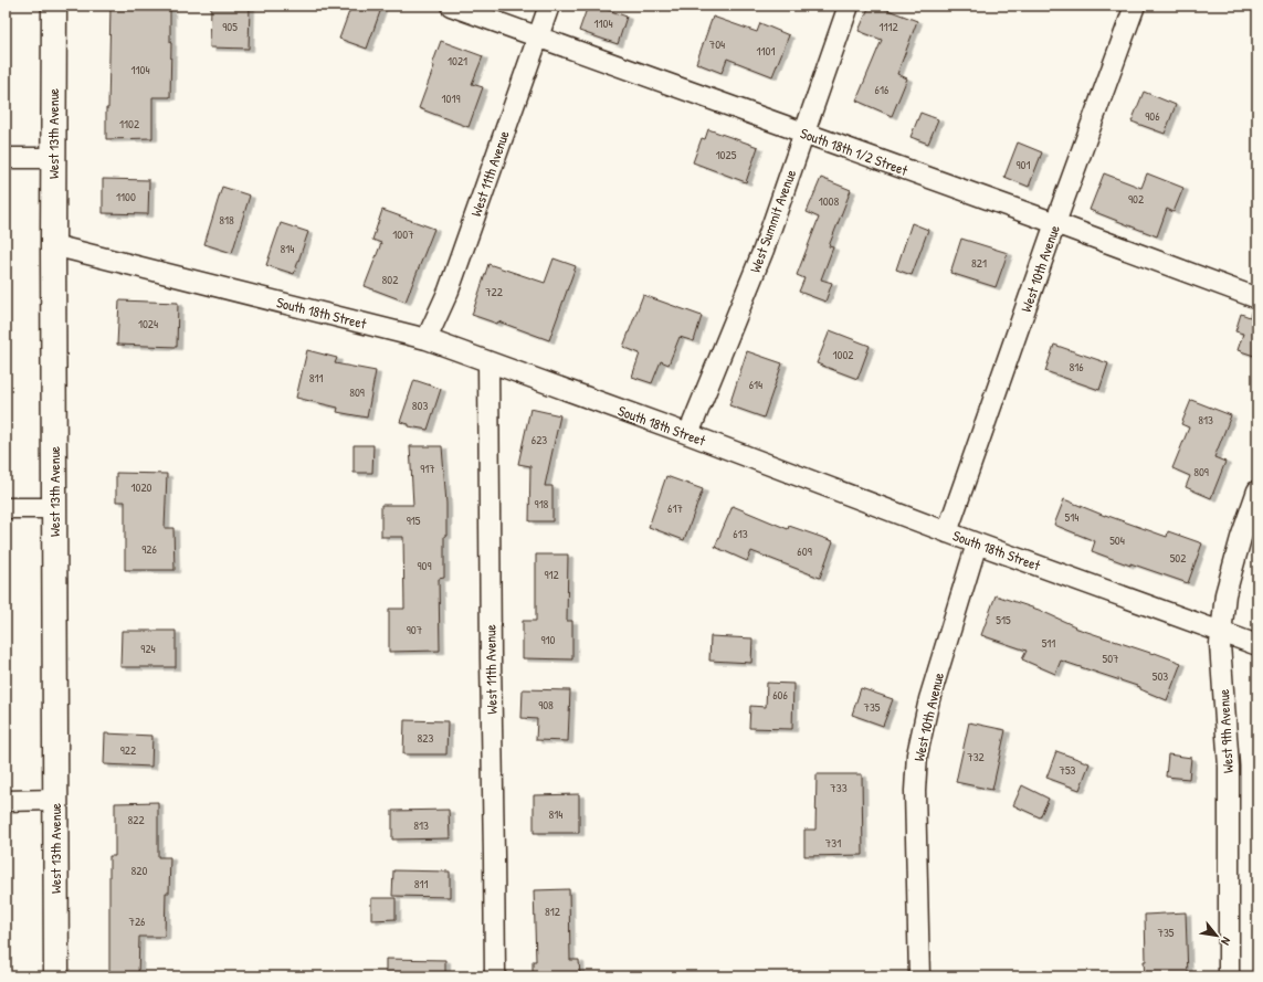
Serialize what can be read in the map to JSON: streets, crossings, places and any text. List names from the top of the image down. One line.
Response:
{"streets":{"street":["West 13th Avenue","South 18th 1/2 Street","West 11th Avenue","West Summit Avenue","West 10th Avenue","South 18th Street","West 9th Avenue"]},"crossings":[["West 13th Avenue","South 18th Street"],["South 18th 1/2 Street","West 11th Avenue"],["South 18th 1/2 Street","West Summit Avenue"],["South 18th 1/2 Street","West 10th Avenue"],["West 11th Avenue","South 18th Street"],["West Summit Avenue","South 18th Street"],["West 10th Avenue","South 18th Street"],["South 18th Street","West 9th Avenue"]],"house_numbers":["1104","905","1112","704","1101","1021","1104","616","1019","906","1102","1025","901","1100","902","1008","818","1007","814","821","802","722","1024","1002","816","811","614","809","803","813","623","917","809","1020","918","617","514","915","613","504","926","609","502","909","912","515","907","910","511","924","507","503","606","908","735","823","922","732","753","733","814","822","813","731","820","811","812","726","735"],"north":"bottom right"}
